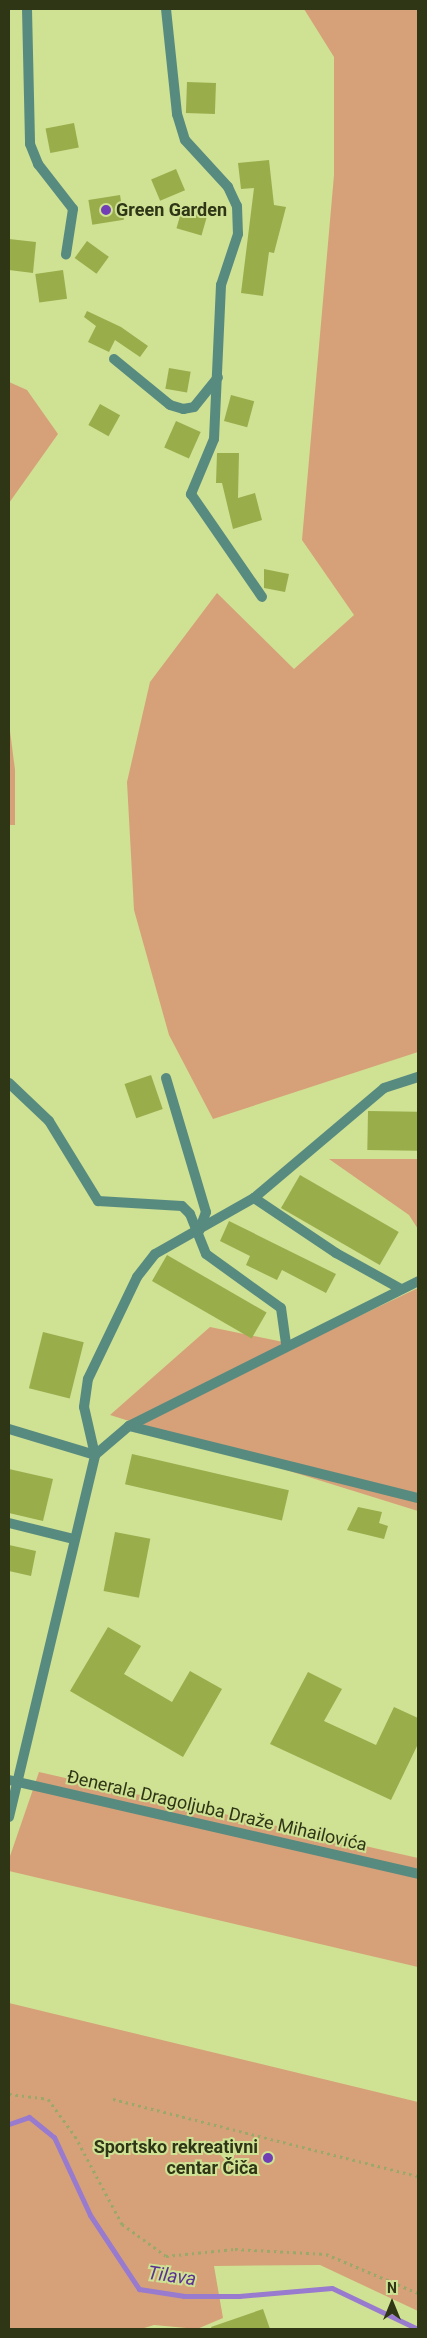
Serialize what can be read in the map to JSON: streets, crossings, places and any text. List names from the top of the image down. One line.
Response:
{"streets":{"street":["Đenerala Dragoljuba Draže Mihailovića"]},"water":["Tilava"],"places":["Green Garden","Sportsko rekreativni centar Čiča"],"north":"top"}
